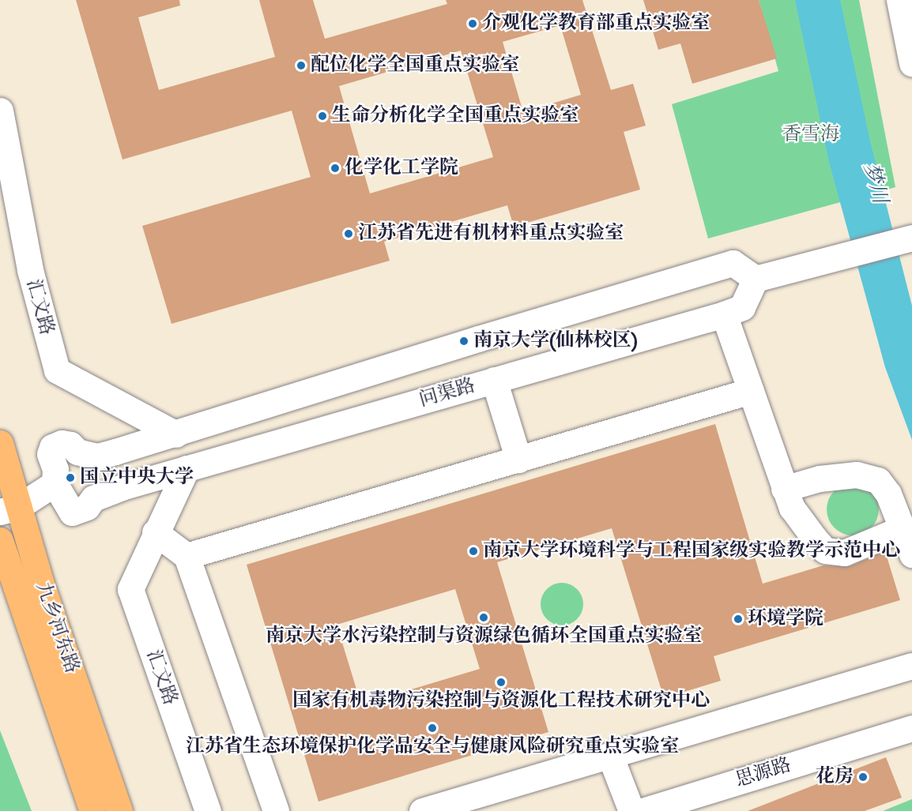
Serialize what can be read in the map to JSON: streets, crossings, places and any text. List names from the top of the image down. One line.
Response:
{"streets":{"main road":["九乡河东路"],"street":["汇文路","问渠路","思源路"]},"crossings":[["汇文路","问渠路"]],"water":["梦川"],"parks":["香雪海"],"places":["介观化学教育部重点实验室","配位化学全国重点实验室","生命分析化学全国重点实验室","化学化工学院","江苏省先进有机材料重点实验室","南京大学(仙林校区)","国立中央大学","南京大学环境科学与工程国家级实验教学示范中心","南京大学水污染控制与资源绿色循环全国重点实验室","环境学院","国家有机毒物污染控制与资源化工程技术研究中心","江苏省生态环境保护化学品安全与健康风险研究重点实验室","花房"]}
